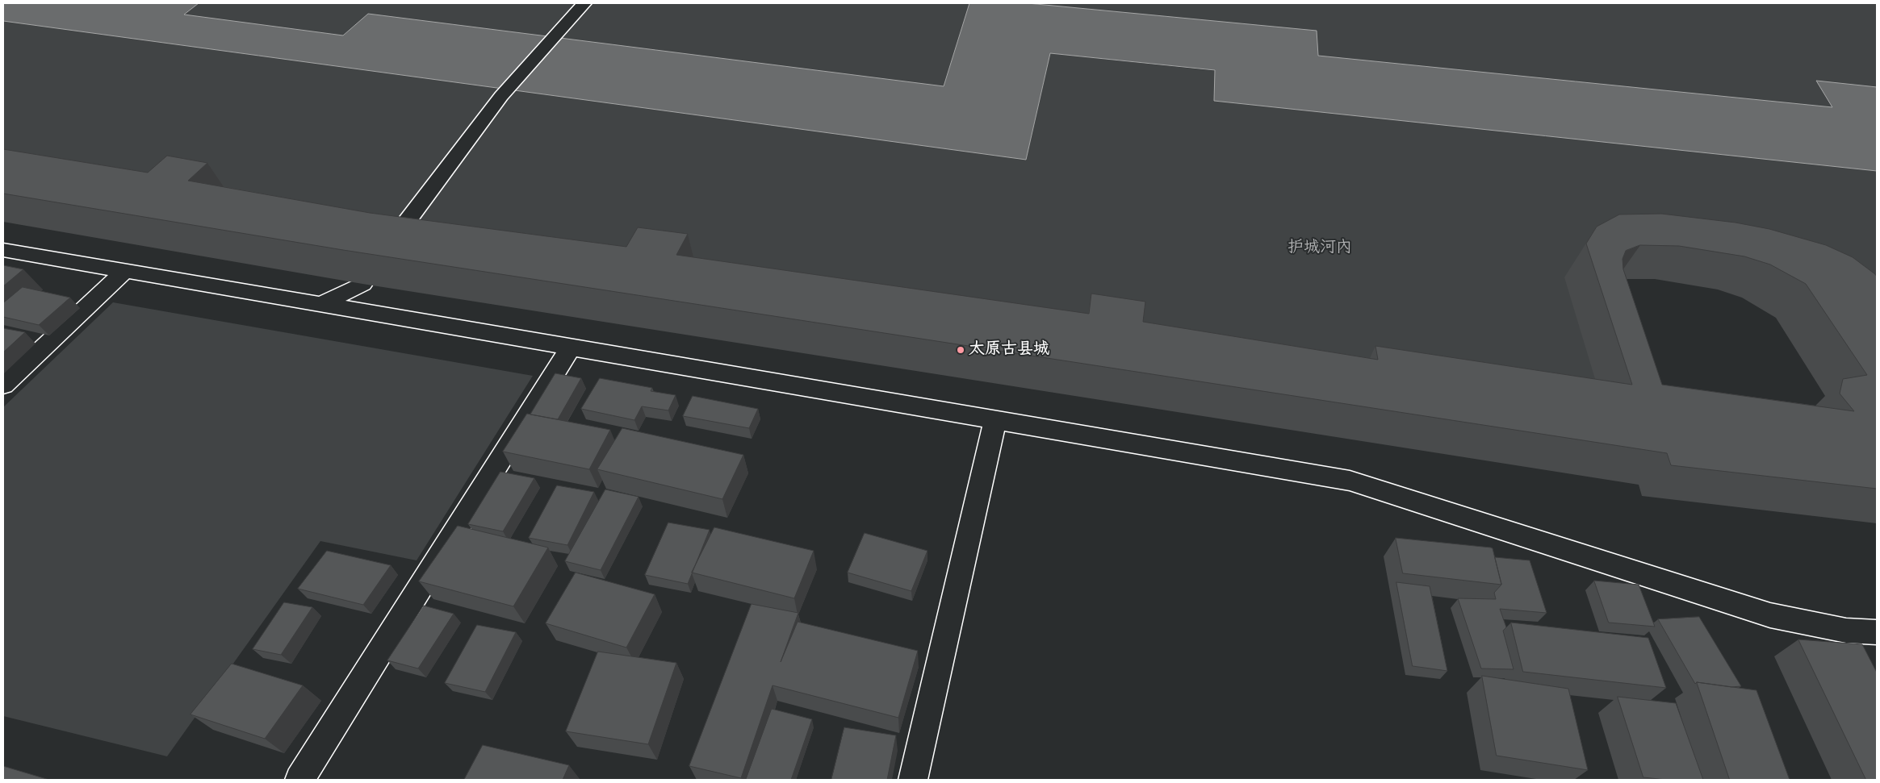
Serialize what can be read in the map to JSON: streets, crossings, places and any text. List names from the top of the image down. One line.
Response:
{"parks":["护城河内"],"places":["太原古县城"]}
